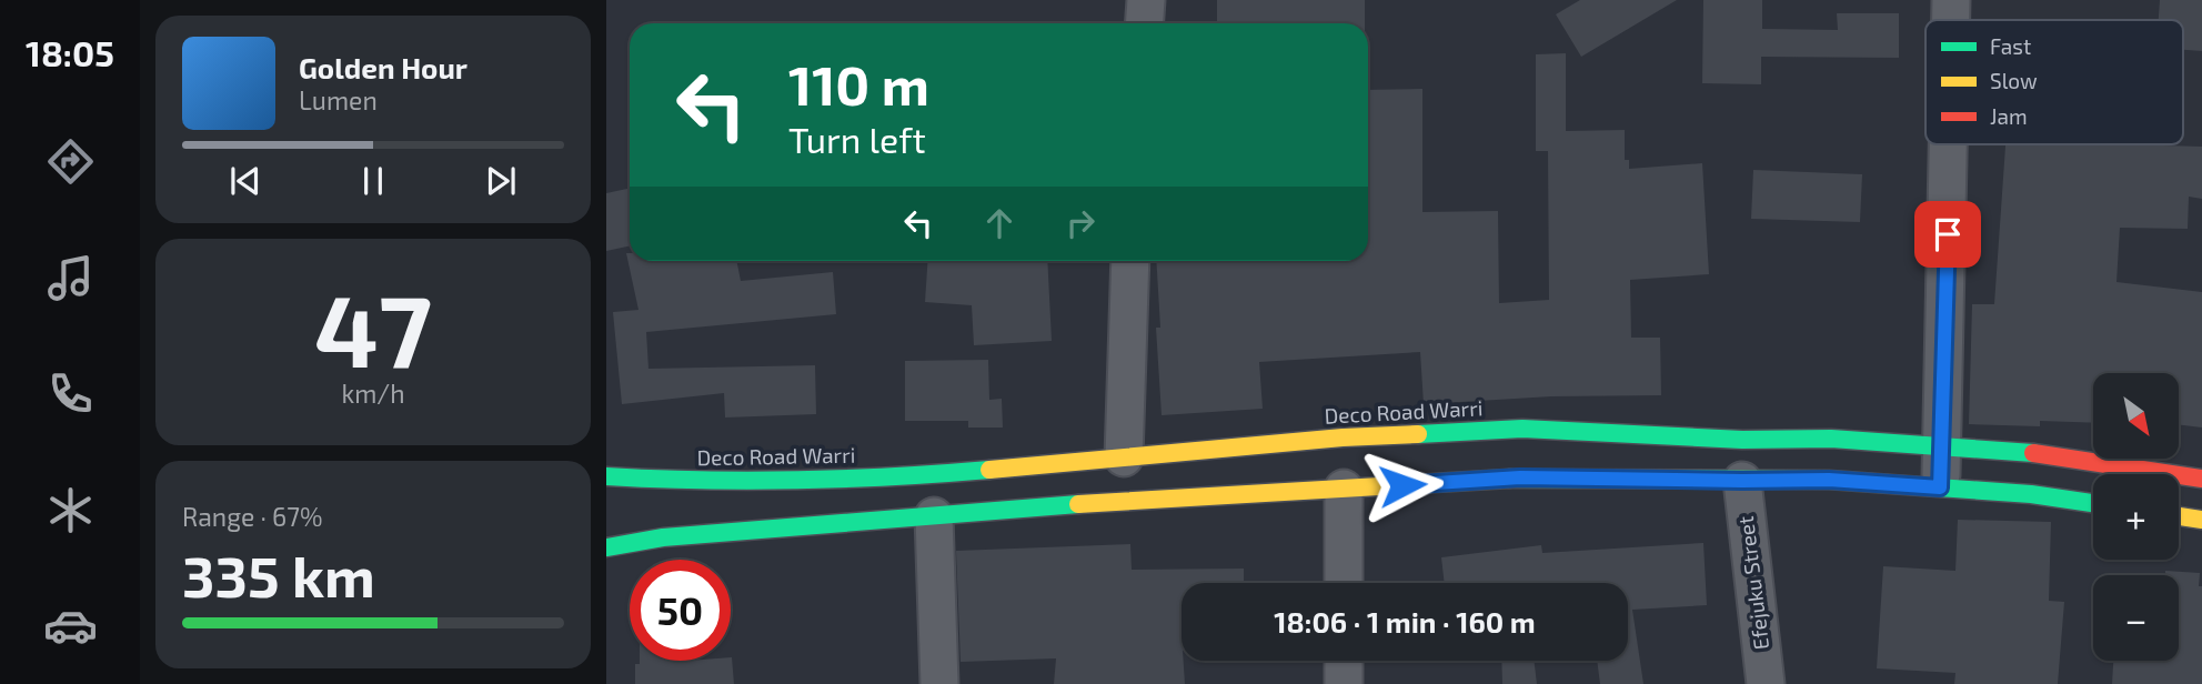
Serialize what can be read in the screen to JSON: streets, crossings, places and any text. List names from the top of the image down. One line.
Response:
{"streets":{"main road":["Deco Road Warri"],"street":["Efejuku Street"]},"legend":["Fast","Slow","Jam"],"north":"bottom right","page":{"tabs":"18:05","turn":["110 m","Turn left"],"song":["Golden Hour","Lumen"],"tile":[["47","km/h"],["Range · 67%","335 km"]],"map_buttons":["+","−"],"limit":"50","trip":"18:06 · 1 min · 160 m"}}
